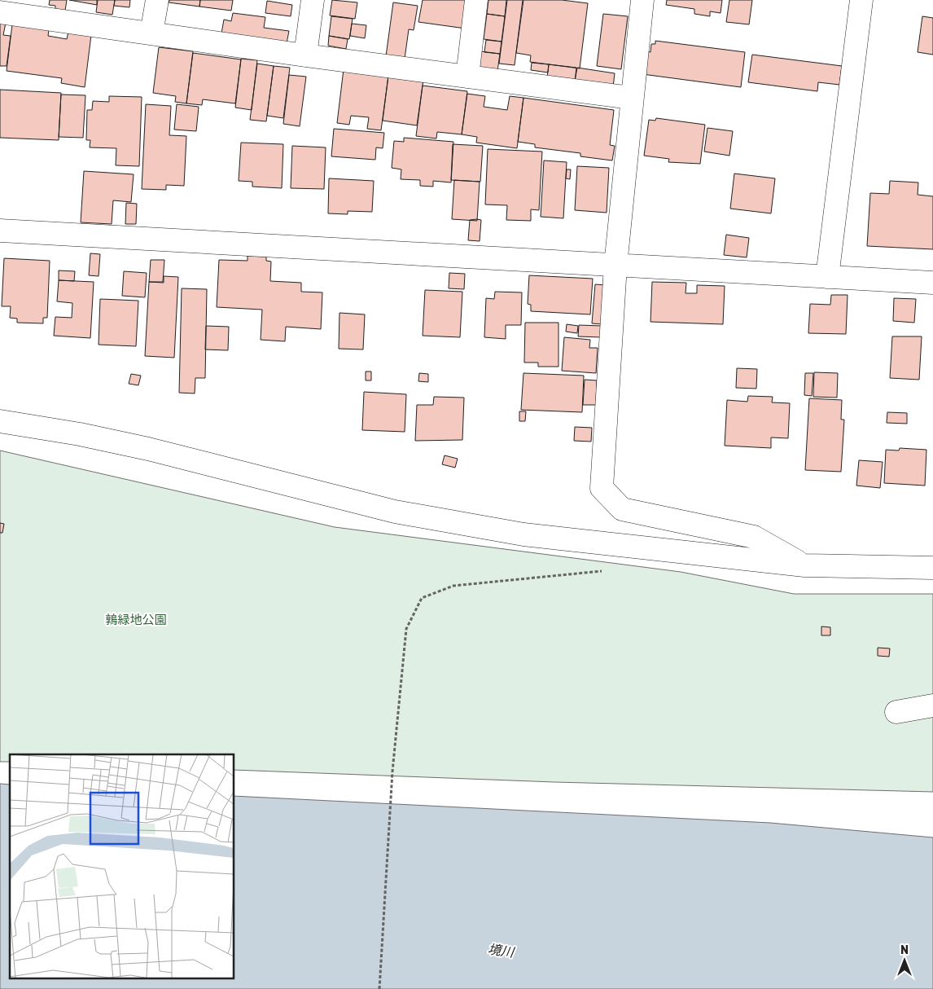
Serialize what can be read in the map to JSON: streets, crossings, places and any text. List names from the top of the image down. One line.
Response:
{"water":["境川"],"parks":["鶉緑地公園"],"north":"top"}
